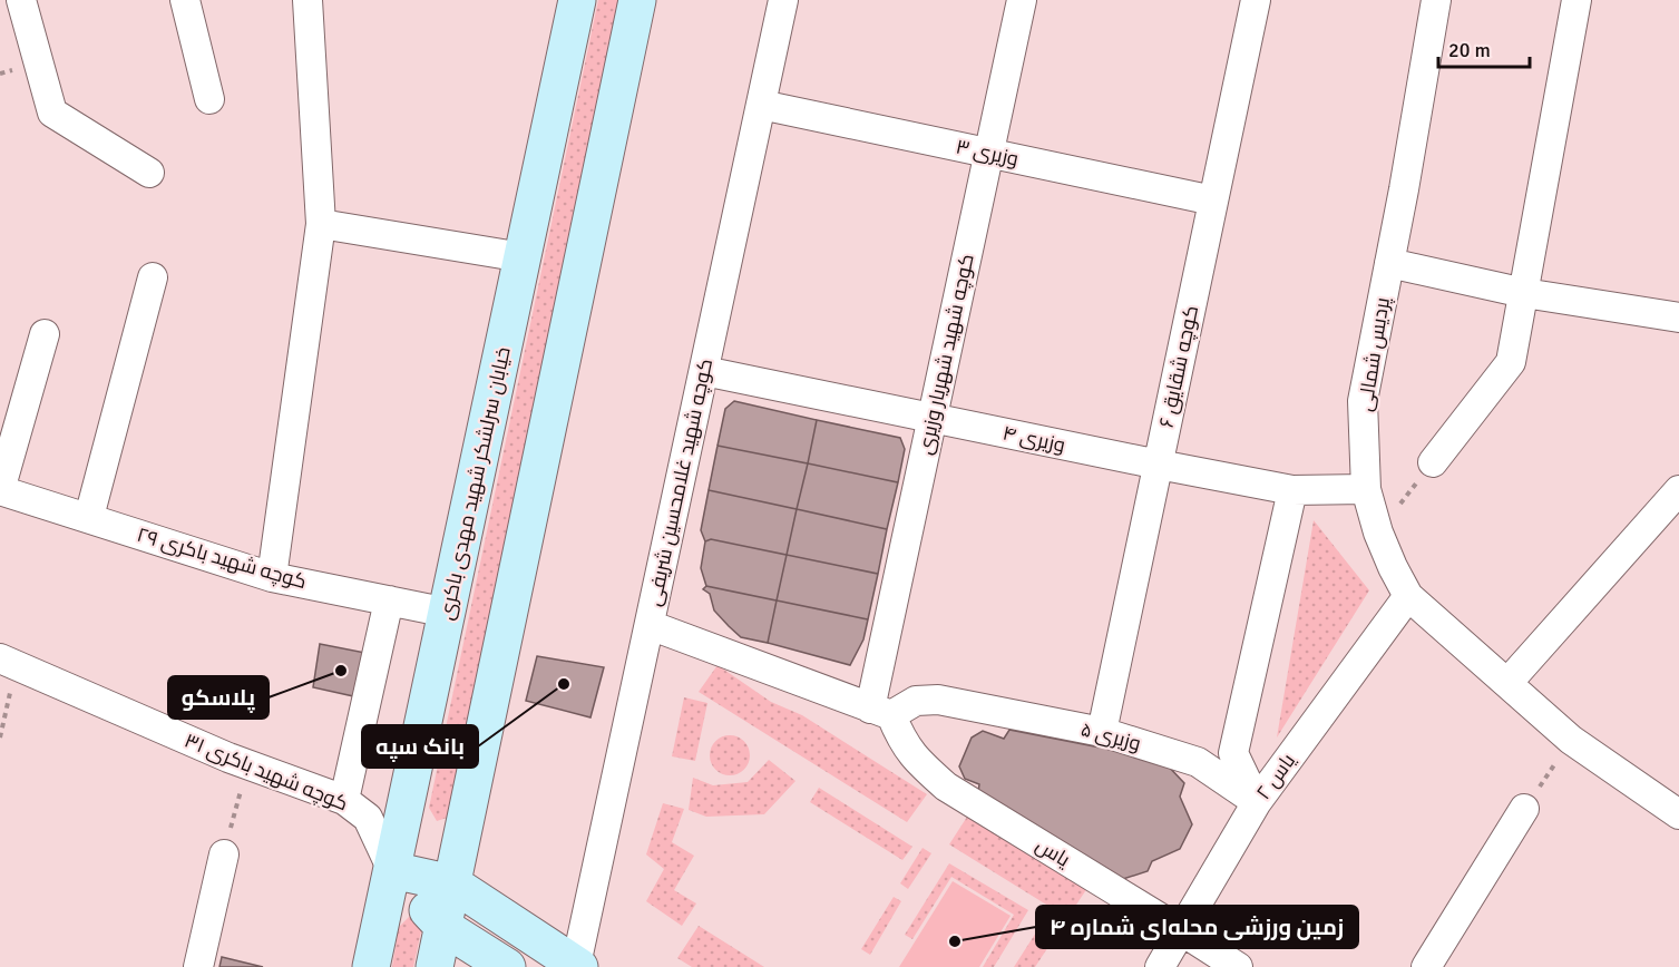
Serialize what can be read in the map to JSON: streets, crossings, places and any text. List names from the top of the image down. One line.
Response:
{"streets":{"main road":["خیابان سرلشکر شهید مهدی باکری"],"street":["وزیری ۳","کوچه شهید شهریار وزیری","پردیس شمالی","کوچه شقایق ۶","وزیری ۴","کوچه شهید غلامحسین شریفی","کوچه شهید باکری ۲۹","وزیری ۵","کوچه شهید باکری ۳۱","یاس ۲","یاس"]},"crossings":[["وزیری ۳","کوچه شهید شهریار وزیری"],["وزیری ۳","کوچه شقایق ۶"],["وزیری ۳","کوچه شهید غلامحسین شریفی"],["کوچه شهید شهریار وزیری","وزیری ۴"],["کوچه شهید شهریار وزیری","وزیری ۵"],["کوچه شهید شهریار وزیری","یاس"],["پردیس شمالی","وزیری ۴"],["پردیس شمالی","یاس ۲"],["کوچه شقایق ۶","وزیری ۴"],["کوچه شقایق ۶","وزیری ۵"],["وزیری ۴","کوچه شهید غلامحسین شریفی"],["خیابان سرلشکر شهید مهدی باکری","کوچه شهید باکری ۲۹"],["خیابان سرلشکر شهید مهدی باکری","کوچه شهید باکری ۳۱"],["وزیری ۵","یاس ۲"],["وزیری ۵","یاس"],["یاس ۲","یاس"]],"places":["پلاسکو","بانک سپه","زمین ورزشی محله‌ای شماره ۴"],"scale_bar":"20 m"}
